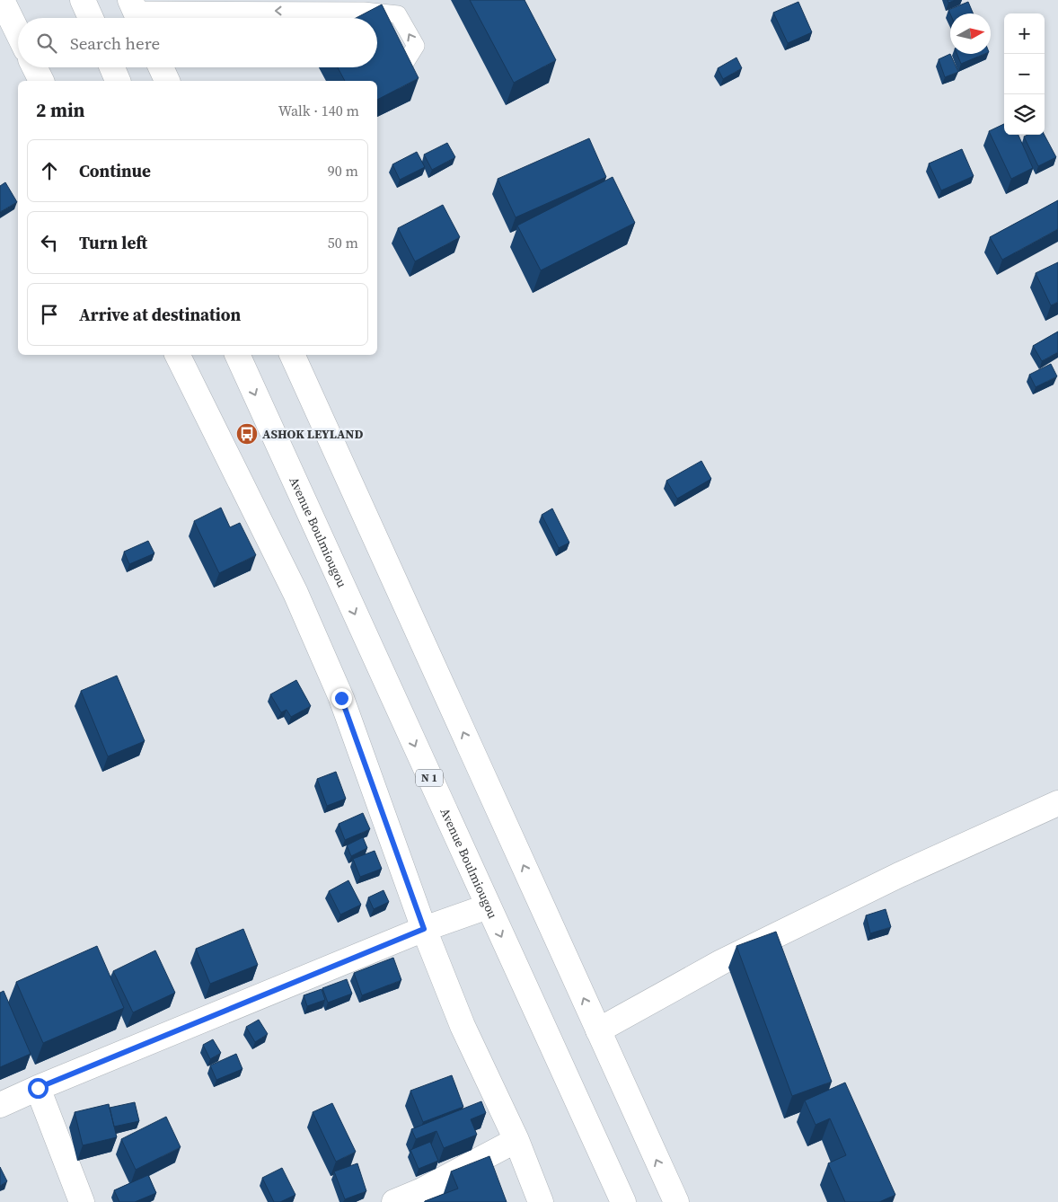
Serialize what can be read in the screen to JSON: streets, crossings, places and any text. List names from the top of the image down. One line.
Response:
{"streets":{"main road":["Avenue Boulmiougou","N 1"]},"places":{"bus stop":["ASHOK LEYLAND"]},"north":"right","page":{"map_buttons":["+","−"],"search":"Search here","heading":["2 min","Walk · 140 m"],"list":[["Continue","90 m"],["Turn left","50 m"],"Arrive at destination"]}}
